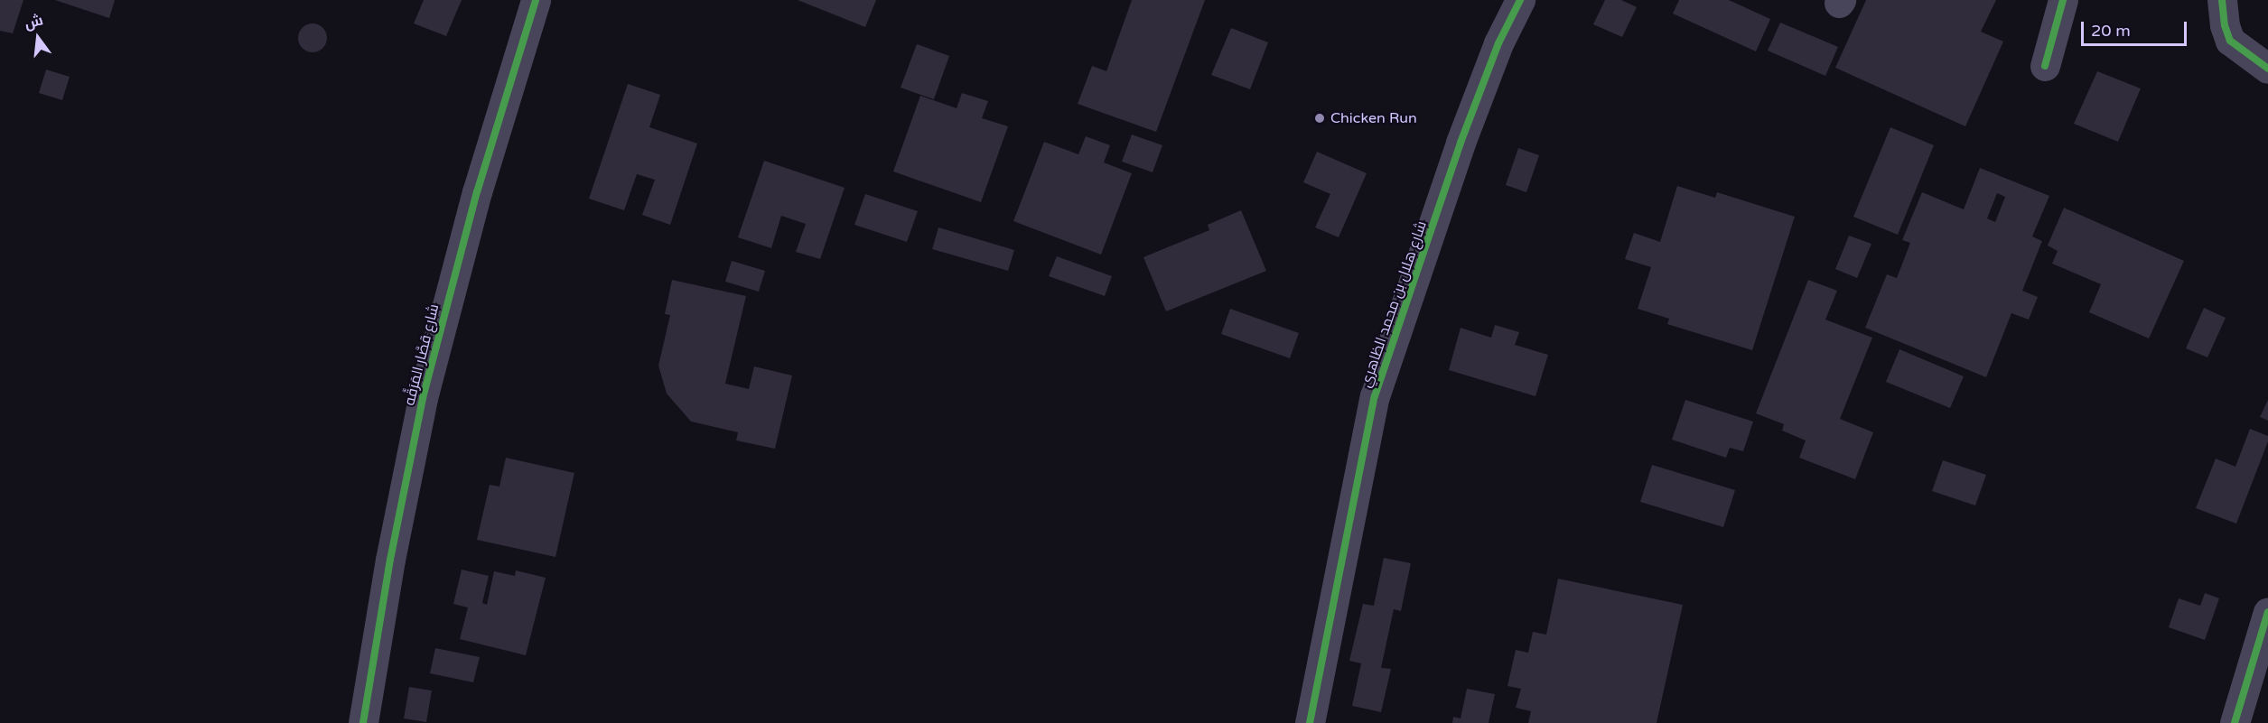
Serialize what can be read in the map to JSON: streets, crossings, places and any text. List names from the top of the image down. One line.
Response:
{"streets":{"street":["شارع هلال بن محمد الظاهري","شارع قصَّار المَرَقَّه"]},"places":["Chicken Run"],"scale_bar":"20 m","north":"top"}
